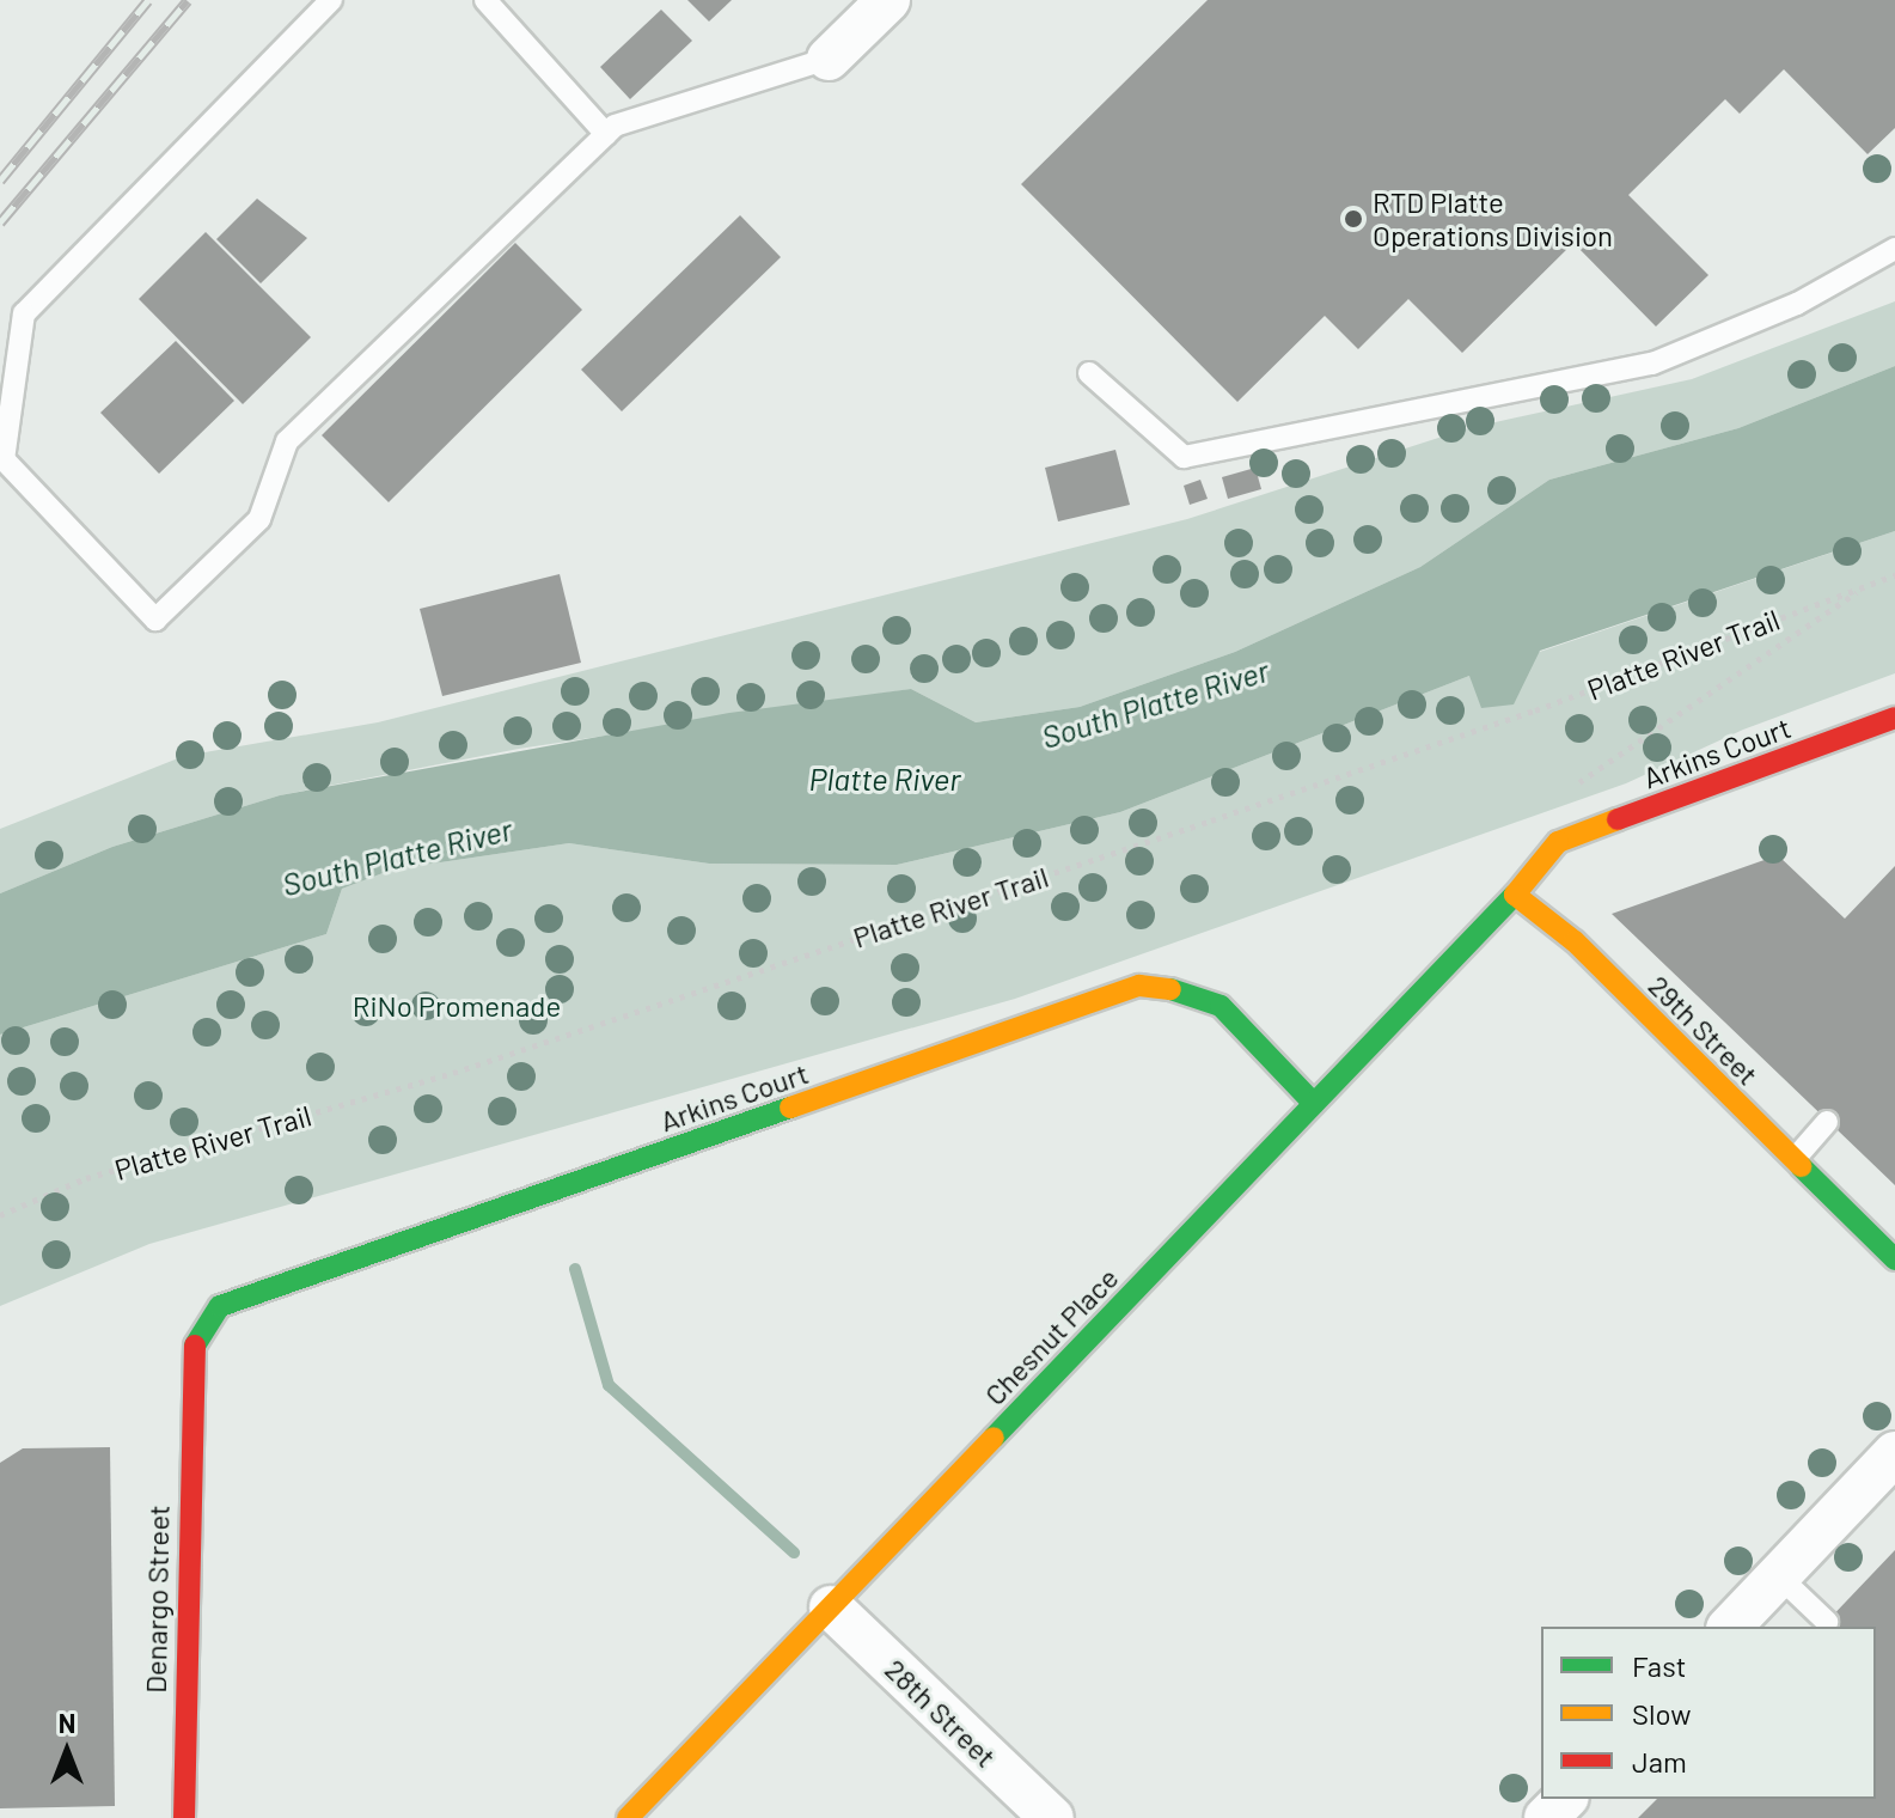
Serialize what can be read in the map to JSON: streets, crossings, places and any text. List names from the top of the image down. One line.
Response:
{"streets":{"street":["Arkins Court","29th Street","Chesnut Place","Denargo Street","28th Street"],"path":["Platte River Trail"]},"crossings":[["Arkins Court","29th Street"],["Arkins Court","Chesnut Place"],["Arkins Court","Denargo Street"],["29th Street","Chesnut Place"],["Chesnut Place","28th Street"]],"water":["South Platte River","Platte River"],"parks":["RiNo Promenade"],"places":["RTD Platte Operations Division"],"legend":["Fast","Slow","Jam"],"north":"top"}
